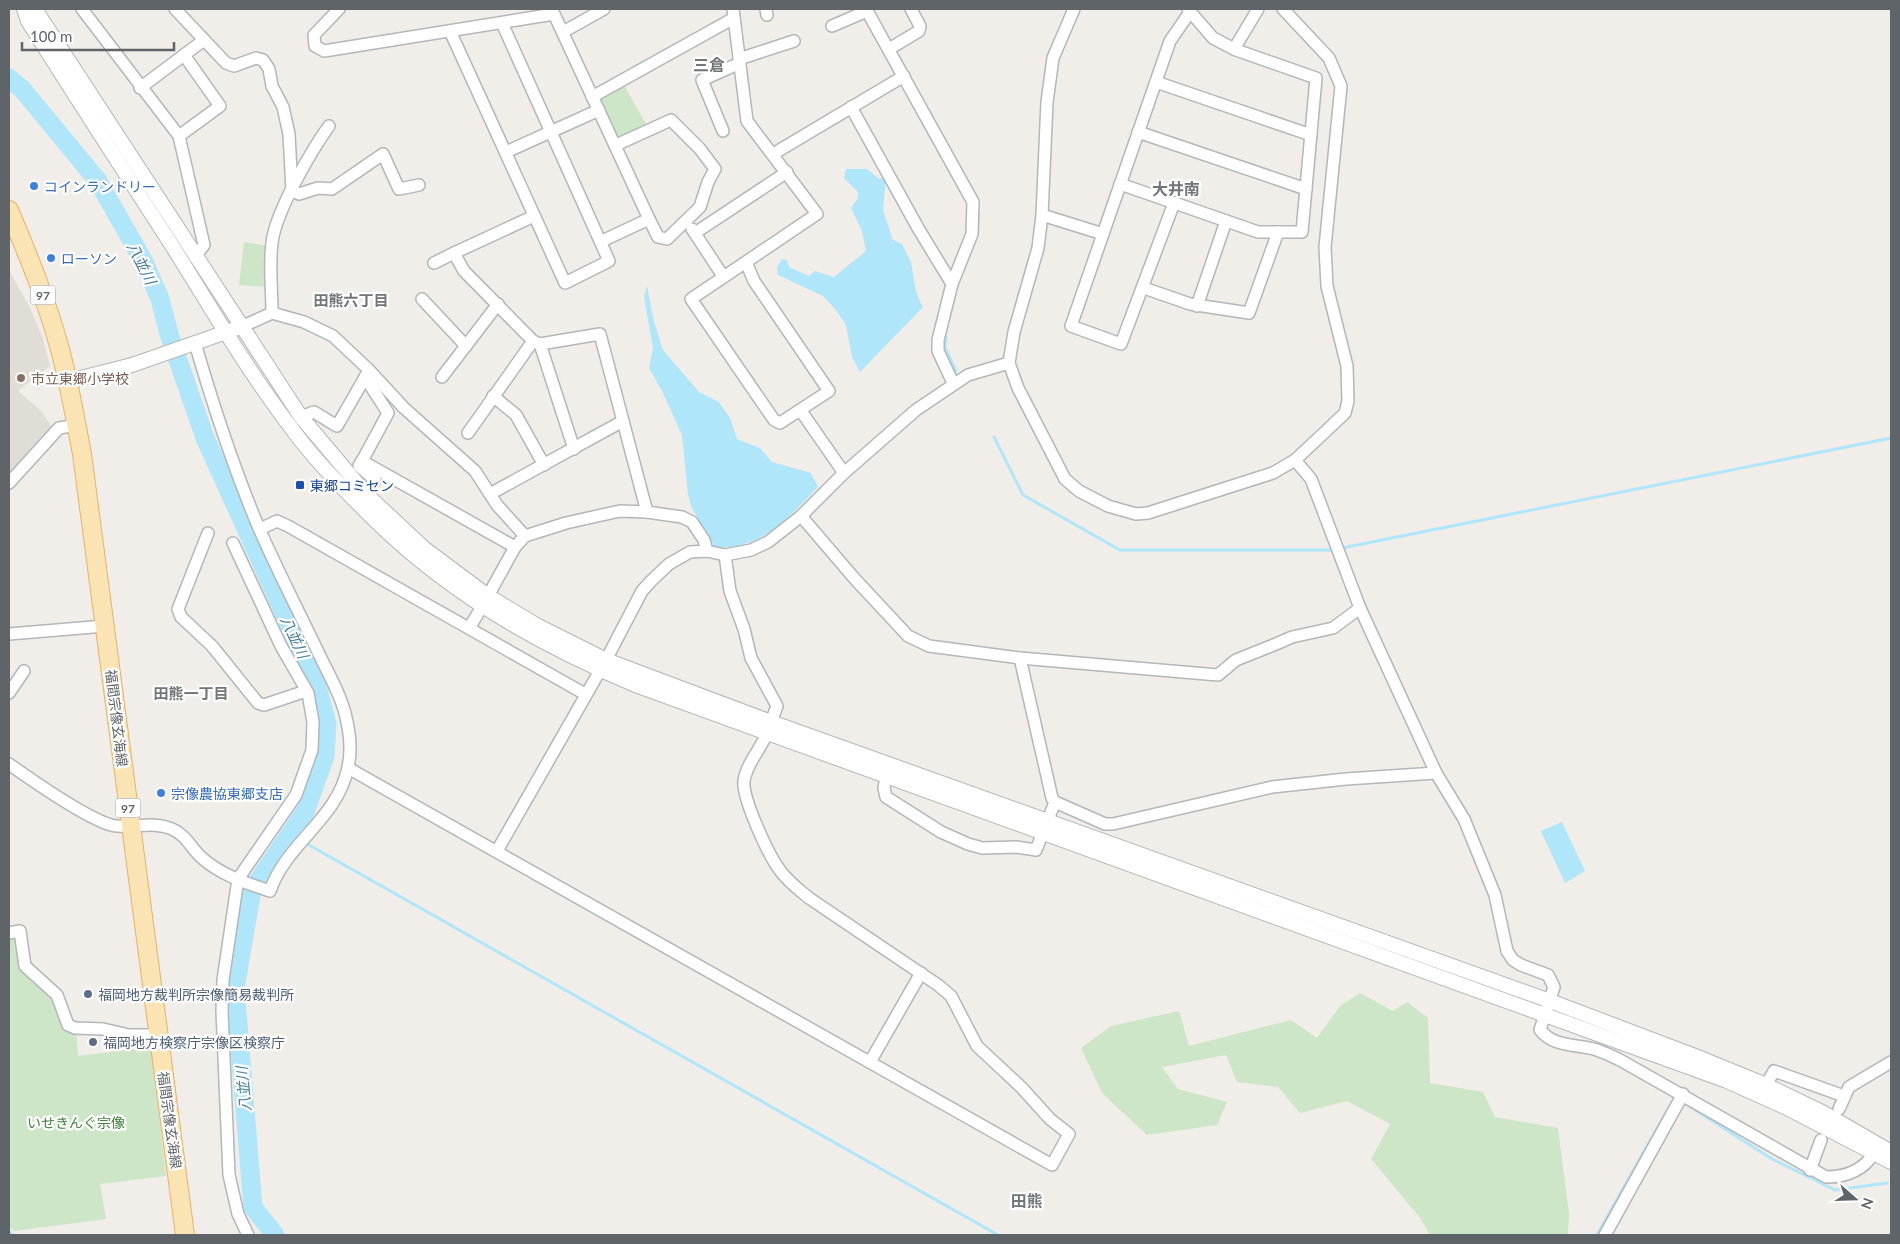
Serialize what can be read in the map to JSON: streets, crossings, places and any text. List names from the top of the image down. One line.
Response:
{"streets":{"main road":["97","福間宗像玄海線"]},"districts":["三倉","大井南","田熊六丁目","田熊一丁目","田熊"],"water":["八並川"],"parks":["いせきんぐ宗像"],"places":{"other":["コインランドリー","ローソン","市立東郷小学校","宗像農協東郷支店","福岡地方裁判所宗像簡易裁判所","福岡地方検察庁宗像区検察庁"],"transit":["東郷コミセン"]},"scale_bar":"100 m","north":"right"}
